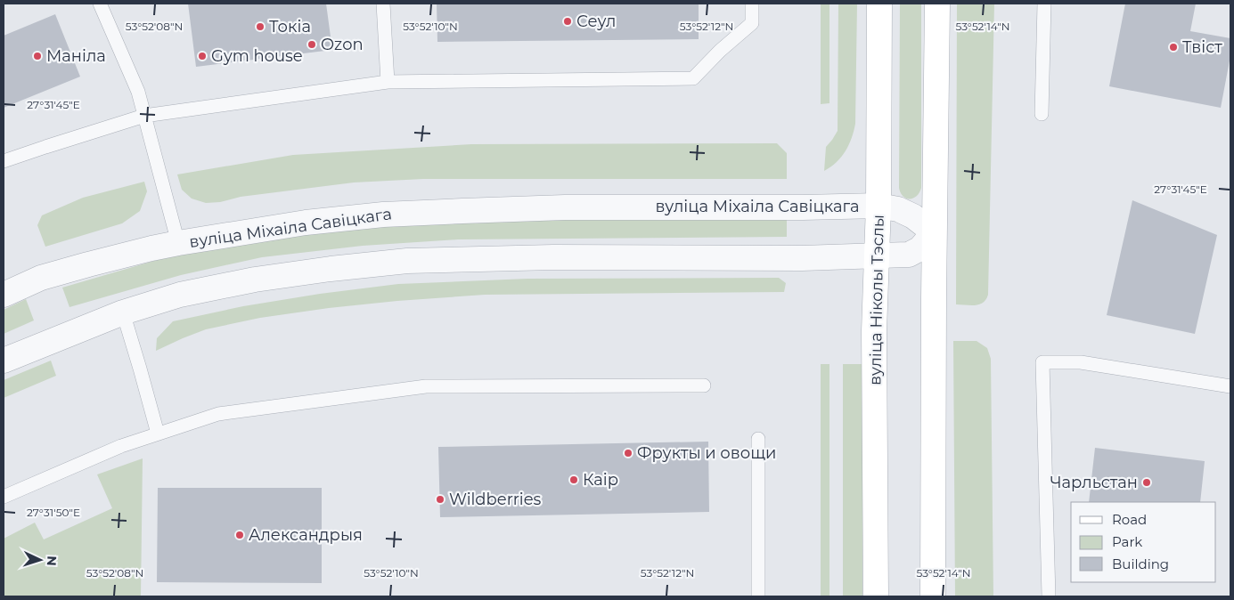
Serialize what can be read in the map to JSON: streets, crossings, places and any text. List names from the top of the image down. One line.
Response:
{"streets":{"main road":["вуліца Ніколы Тэслы"],"street":["вуліца Міхаіла Савіцкага"]},"crossings":[["вуліца Міхаіла Савіцкага","вуліца Ніколы Тэслы"]],"places":["Сеул","Токіа","Ozon","Твіст","Маніла","Gym house","Фрукты и овощи","Каір","Чарльстан","Wildberries","Александрыя"],"legend":["Road","Park","Building"],"north":"right","coordinates":["53°52'08\"N","53°52'10\"N","53°52'12\"N","53°52'14\"N","27°31'45\"E","27°31'50\"E"]}
